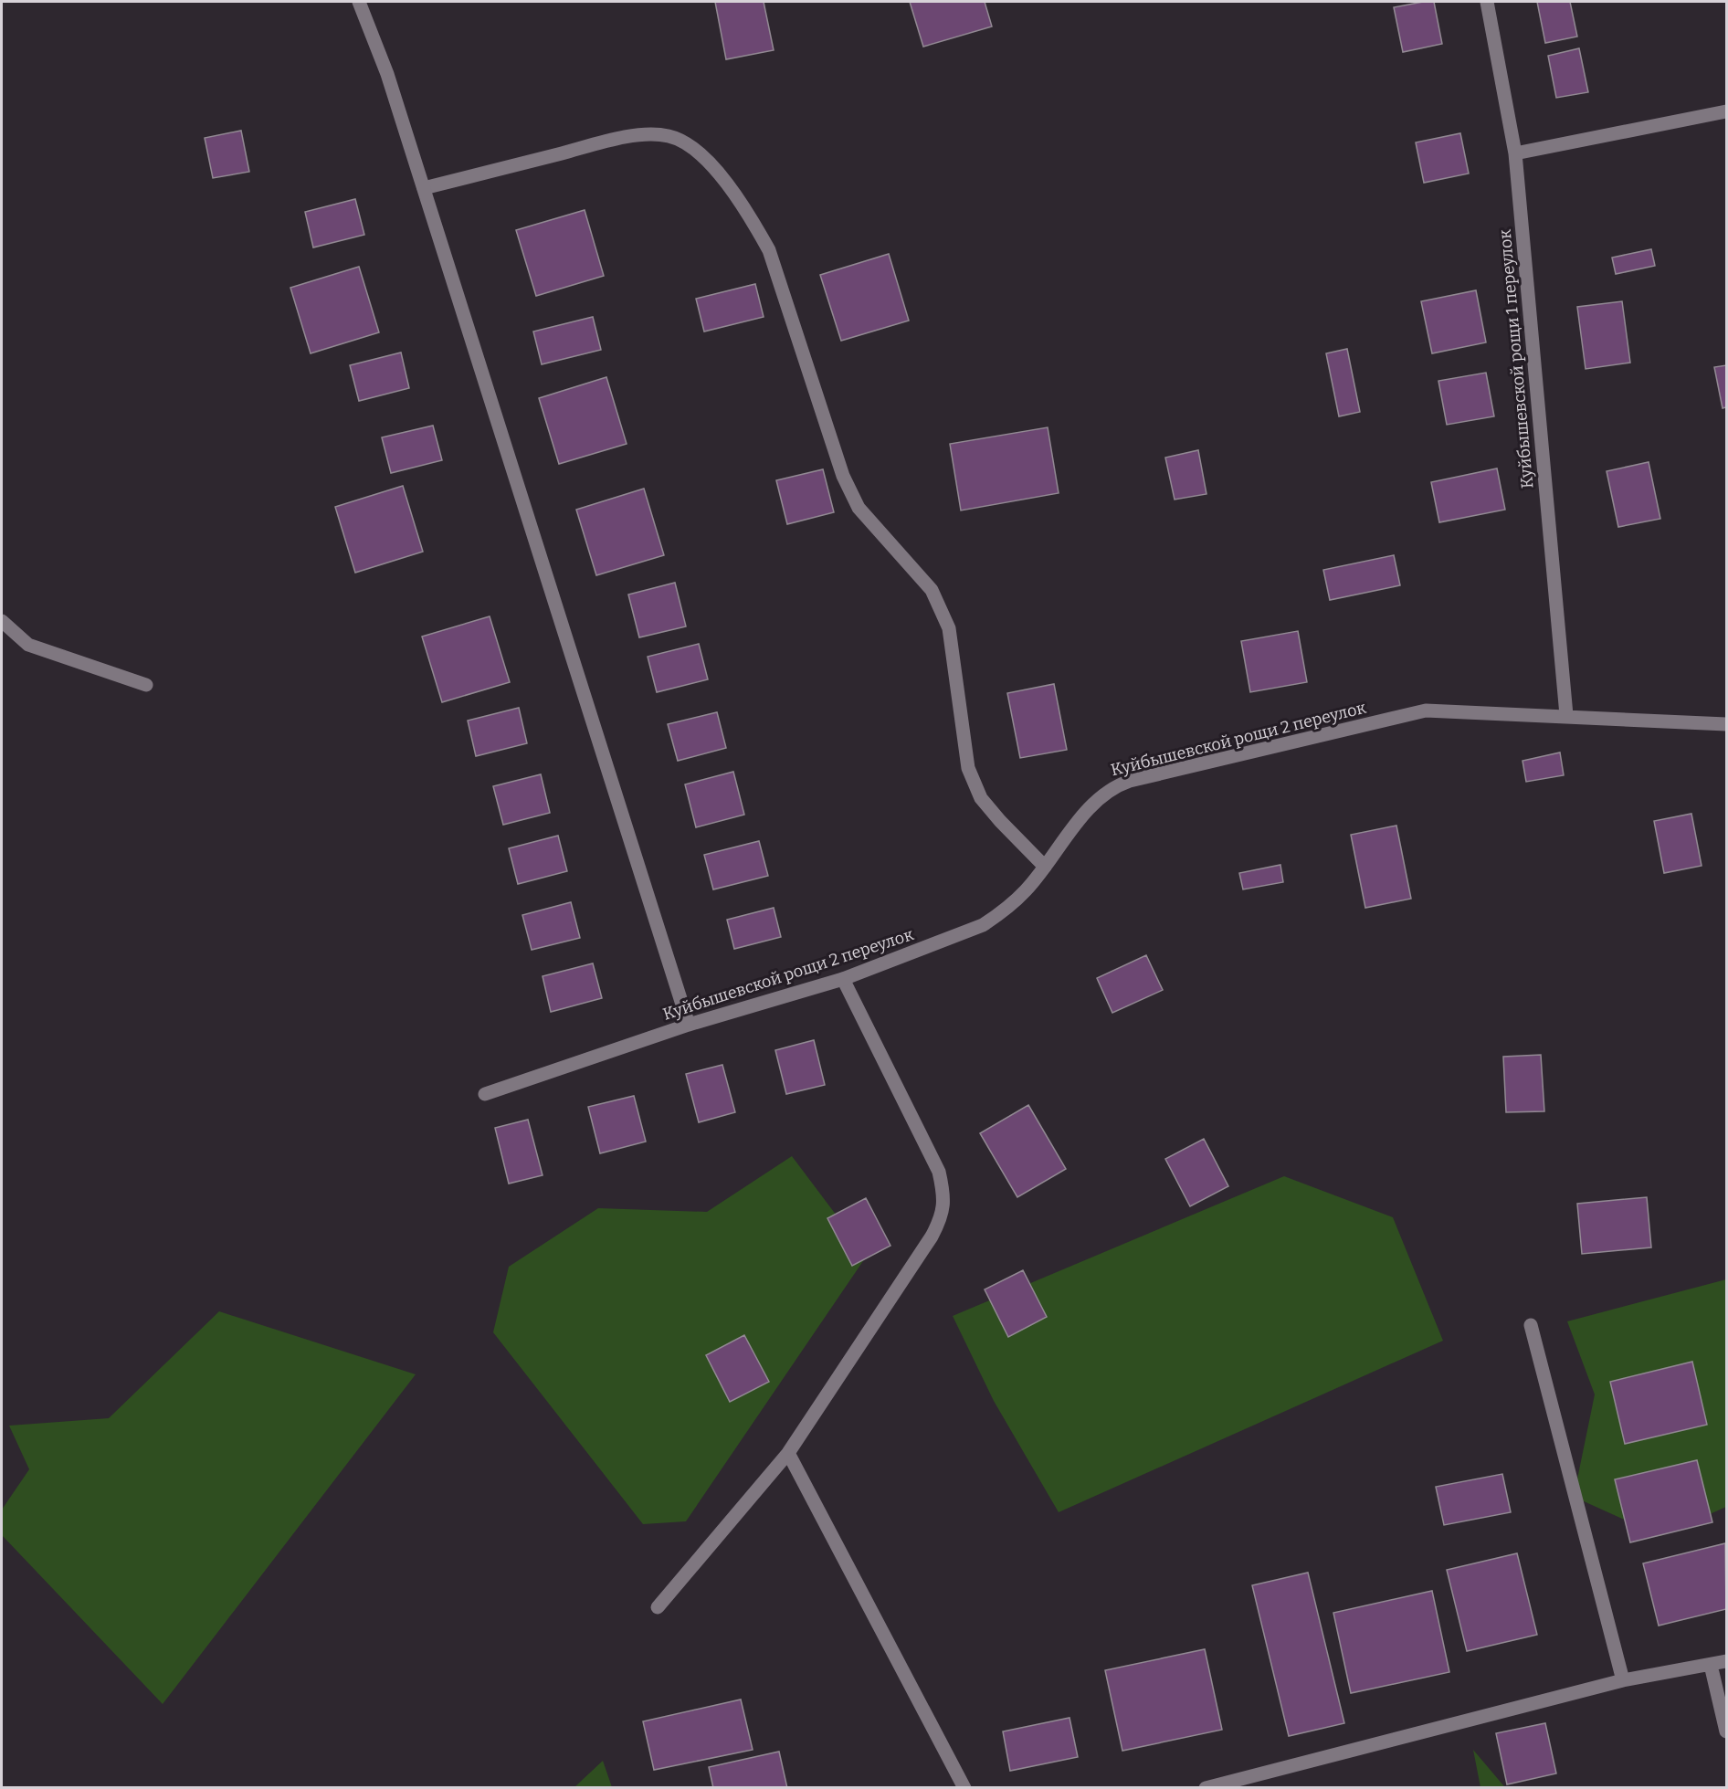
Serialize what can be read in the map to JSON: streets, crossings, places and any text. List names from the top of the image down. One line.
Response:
{"streets":{"street":["Куйбышевской рощи 1 переулок","Куйбышевской рощи 2 переулок"]},"crossings":[["Куйбышевской рощи 1 переулок","Куйбышевской рощи 2 переулок"]]}
